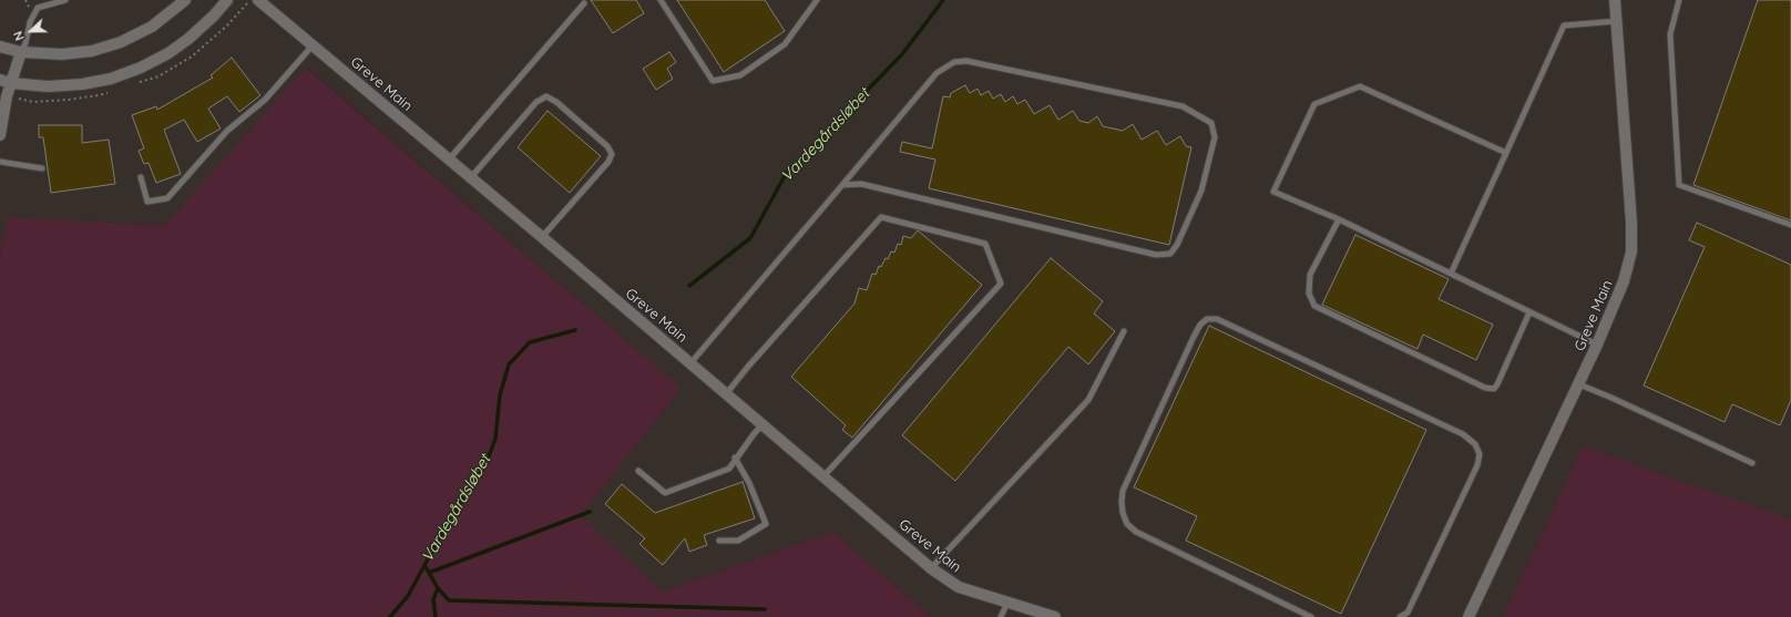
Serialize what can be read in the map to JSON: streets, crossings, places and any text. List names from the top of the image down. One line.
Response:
{"streets":{"street":["Greve Main"]},"water":["Vardegårdsløbet"],"north":"left"}
